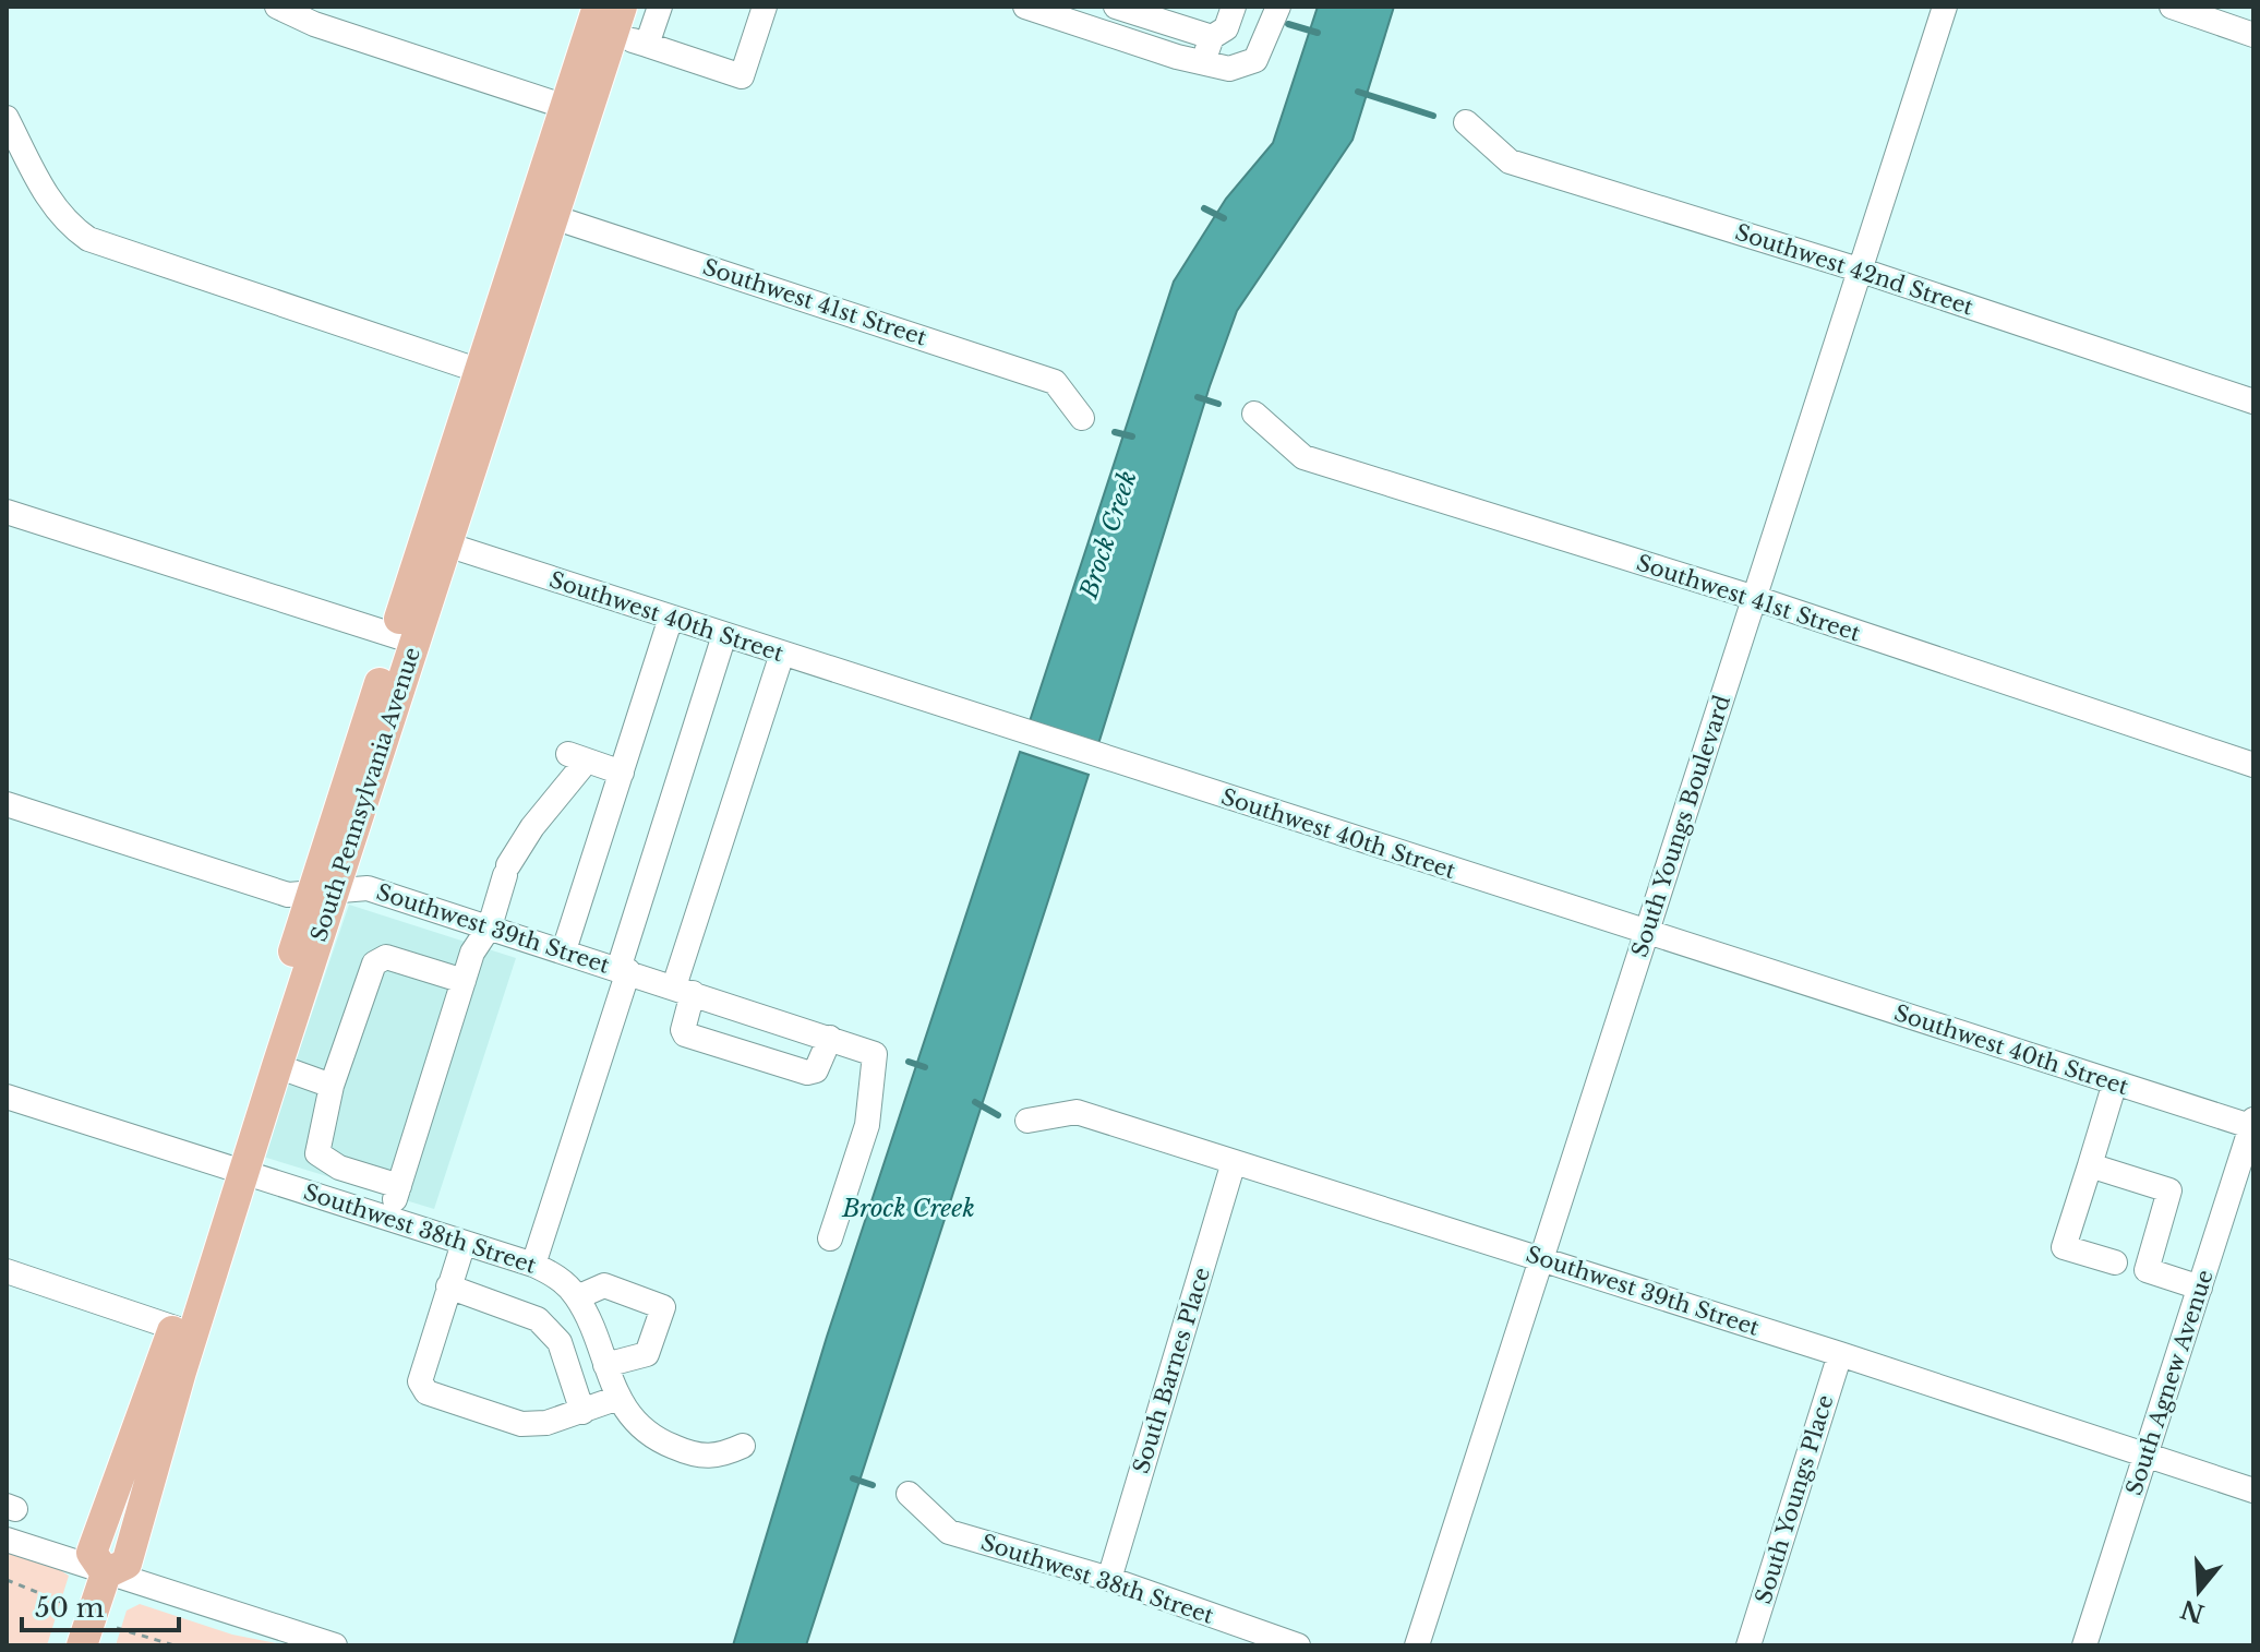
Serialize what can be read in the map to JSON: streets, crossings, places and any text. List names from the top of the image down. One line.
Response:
{"streets":{"main road":["South Pennsylvania Avenue"],"street":["Southwest 42nd Street","Southwest 41st Street","Southwest 40th Street","South Youngs Boulevard","Southwest 39th Street","Southwest 38th Street","South Barnes Place","South Agnew Avenue","South Youngs Place"]},"crossings":[["Southwest 42nd Street","South Youngs Boulevard"],["Southwest 41st Street","South Pennsylvania Avenue"],["Southwest 41st Street","South Youngs Boulevard"],["Southwest 40th Street","South Pennsylvania Avenue"],["Southwest 40th Street","South Youngs Boulevard"],["Southwest 40th Street","South Agnew Avenue"],["South Pennsylvania Avenue","Southwest 39th Street"],["South Pennsylvania Avenue","Southwest 38th Street"],["South Youngs Boulevard","Southwest 39th Street"],["Southwest 39th Street","South Barnes Place"],["Southwest 39th Street","South Agnew Avenue"],["Southwest 39th Street","South Youngs Place"],["Southwest 38th Street","South Barnes Place"]],"water":["Brock Creek"],"scale_bar":"50 m","north":"bottom"}
